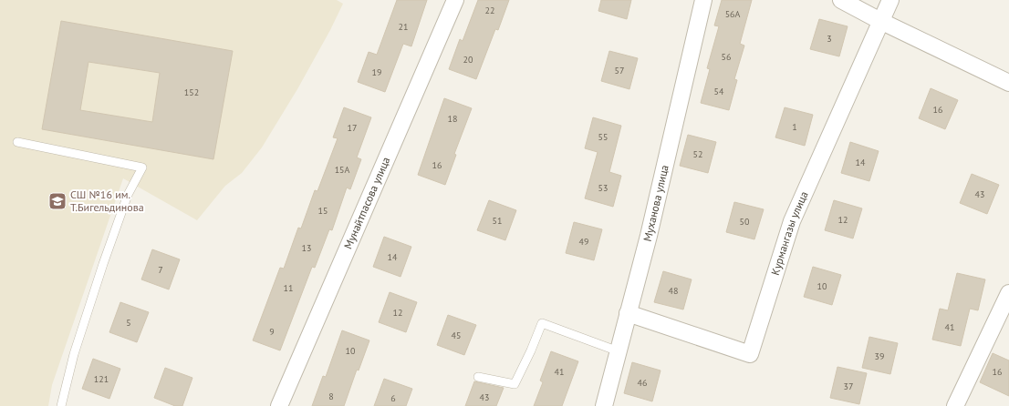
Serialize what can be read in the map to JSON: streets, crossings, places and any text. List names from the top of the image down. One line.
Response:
{"streets":{"street":["Мунайтпасова улица","Муханова улица","Курмангазы улица"]},"crossings":[["Муханова улица","Курмангазы улица"]],"places":{"school or university":["СШ №16 им. Т.Бигельдинова"]},"house_numbers":["22","56А","21","3","56","20","57","19","54","152","16","18","1","17","55","52","14","16","15А","53","43","15","12","51","50","49","13","14","7","10","11","48","12","5","41","9","45","10","39","41","16","121","46","37","8","43","6"]}
